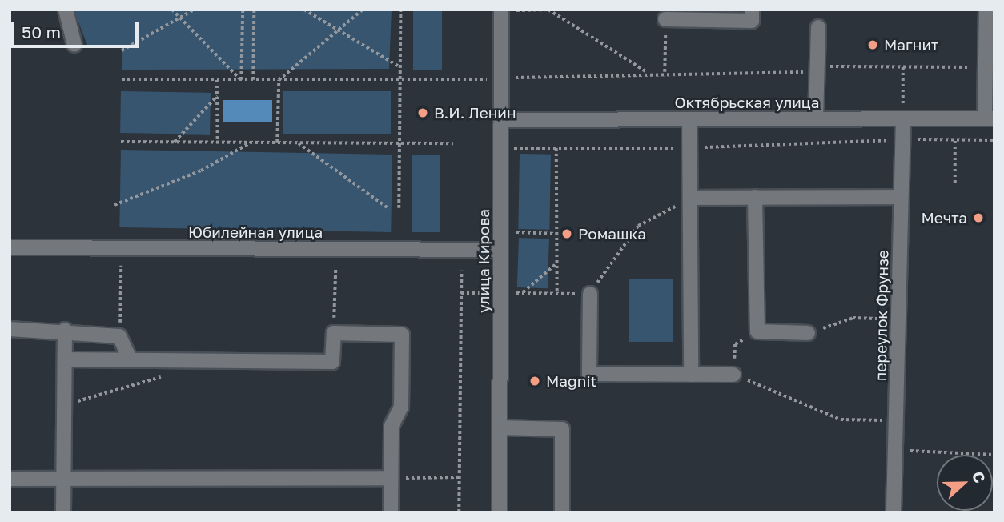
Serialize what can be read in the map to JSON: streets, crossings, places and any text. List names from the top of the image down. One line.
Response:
{"streets":{"street":["Октябрьская улица","Юбилейная улица","улица Кирова","переулок Фрунзе"]},"crossings":[["Октябрьская улица","улица Кирова"],["Октябрьская улица","переулок Фрунзе"],["Юбилейная улица","улица Кирова"]],"places":["Магнит","В.И. Ленин","Мечта","Ромашка","Magnit"],"scale_bar":"50 m","north":"right"}
